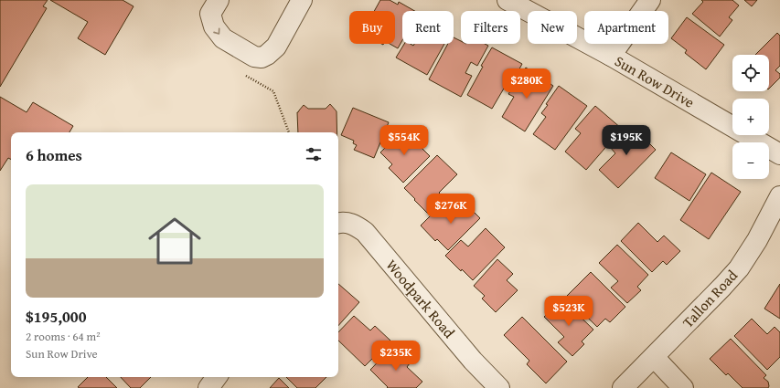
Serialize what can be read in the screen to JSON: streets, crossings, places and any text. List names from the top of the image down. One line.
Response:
{"streets":{"street":["Sun Row Drive","Woodpark Road","Tallon Road"]},"page":{"chip":["Buy","Rent","Filters","New","Apartment"],"map_buttons":["+","−"],"price":["$280K","$554K","$195K","$276K","$523K","$235K"],"heading":"6 homes","list":[{"name":"$195,000","note":"2 rooms · 64 m² · Sun Row Drive"}]}}
